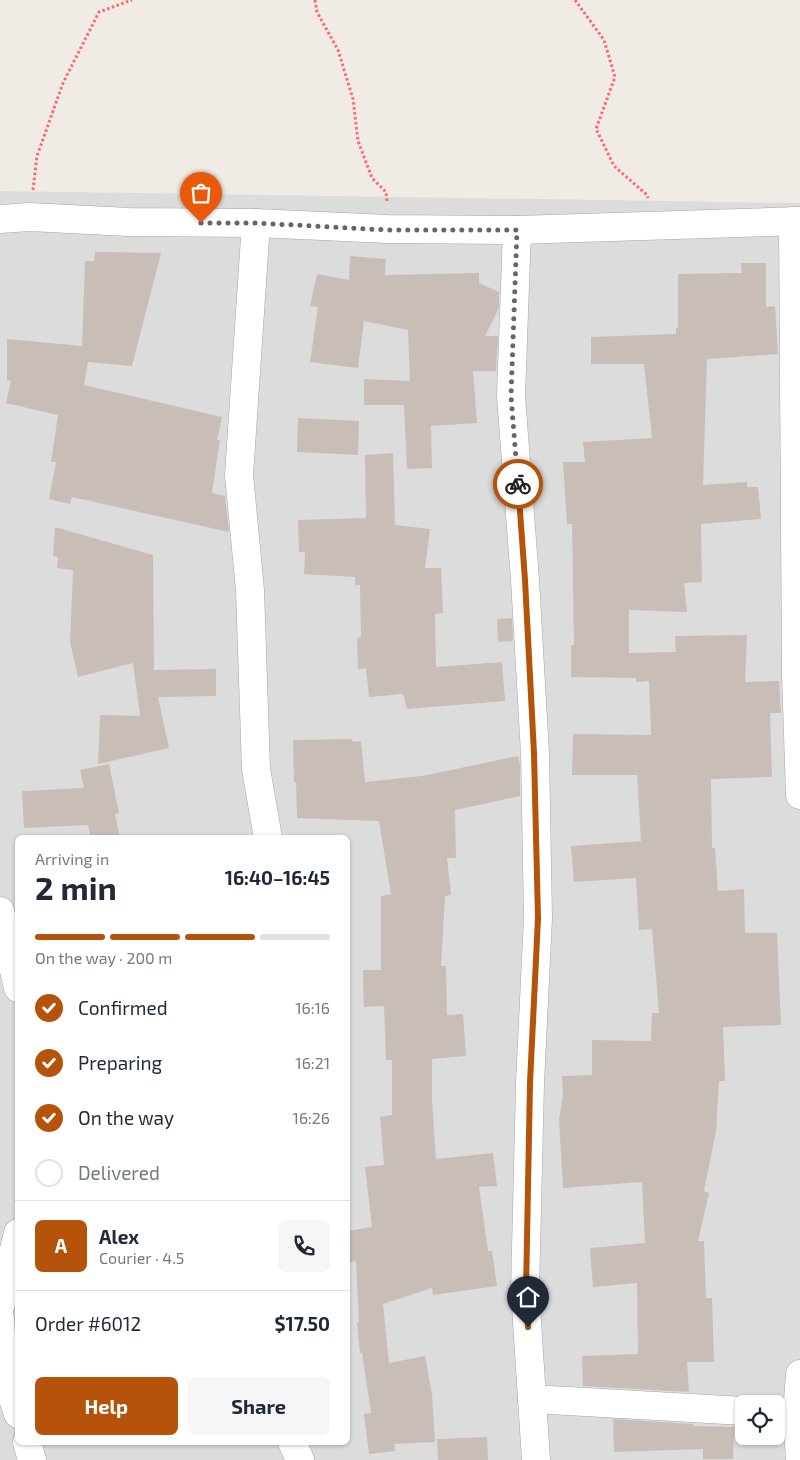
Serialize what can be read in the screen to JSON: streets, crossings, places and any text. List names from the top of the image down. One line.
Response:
{"page":{"heading":["2 min","Arriving in","16:40–16:45"],"panel":["Alex","Courier · 4.5","Order #6012","$17.50"],"bar":"On the way · 200 m","list":[["Confirmed","16:16"],["Preparing","16:21"],["On the way","16:26"],"Delivered"],"round":"A","buttons":["Help","Share"]}}
